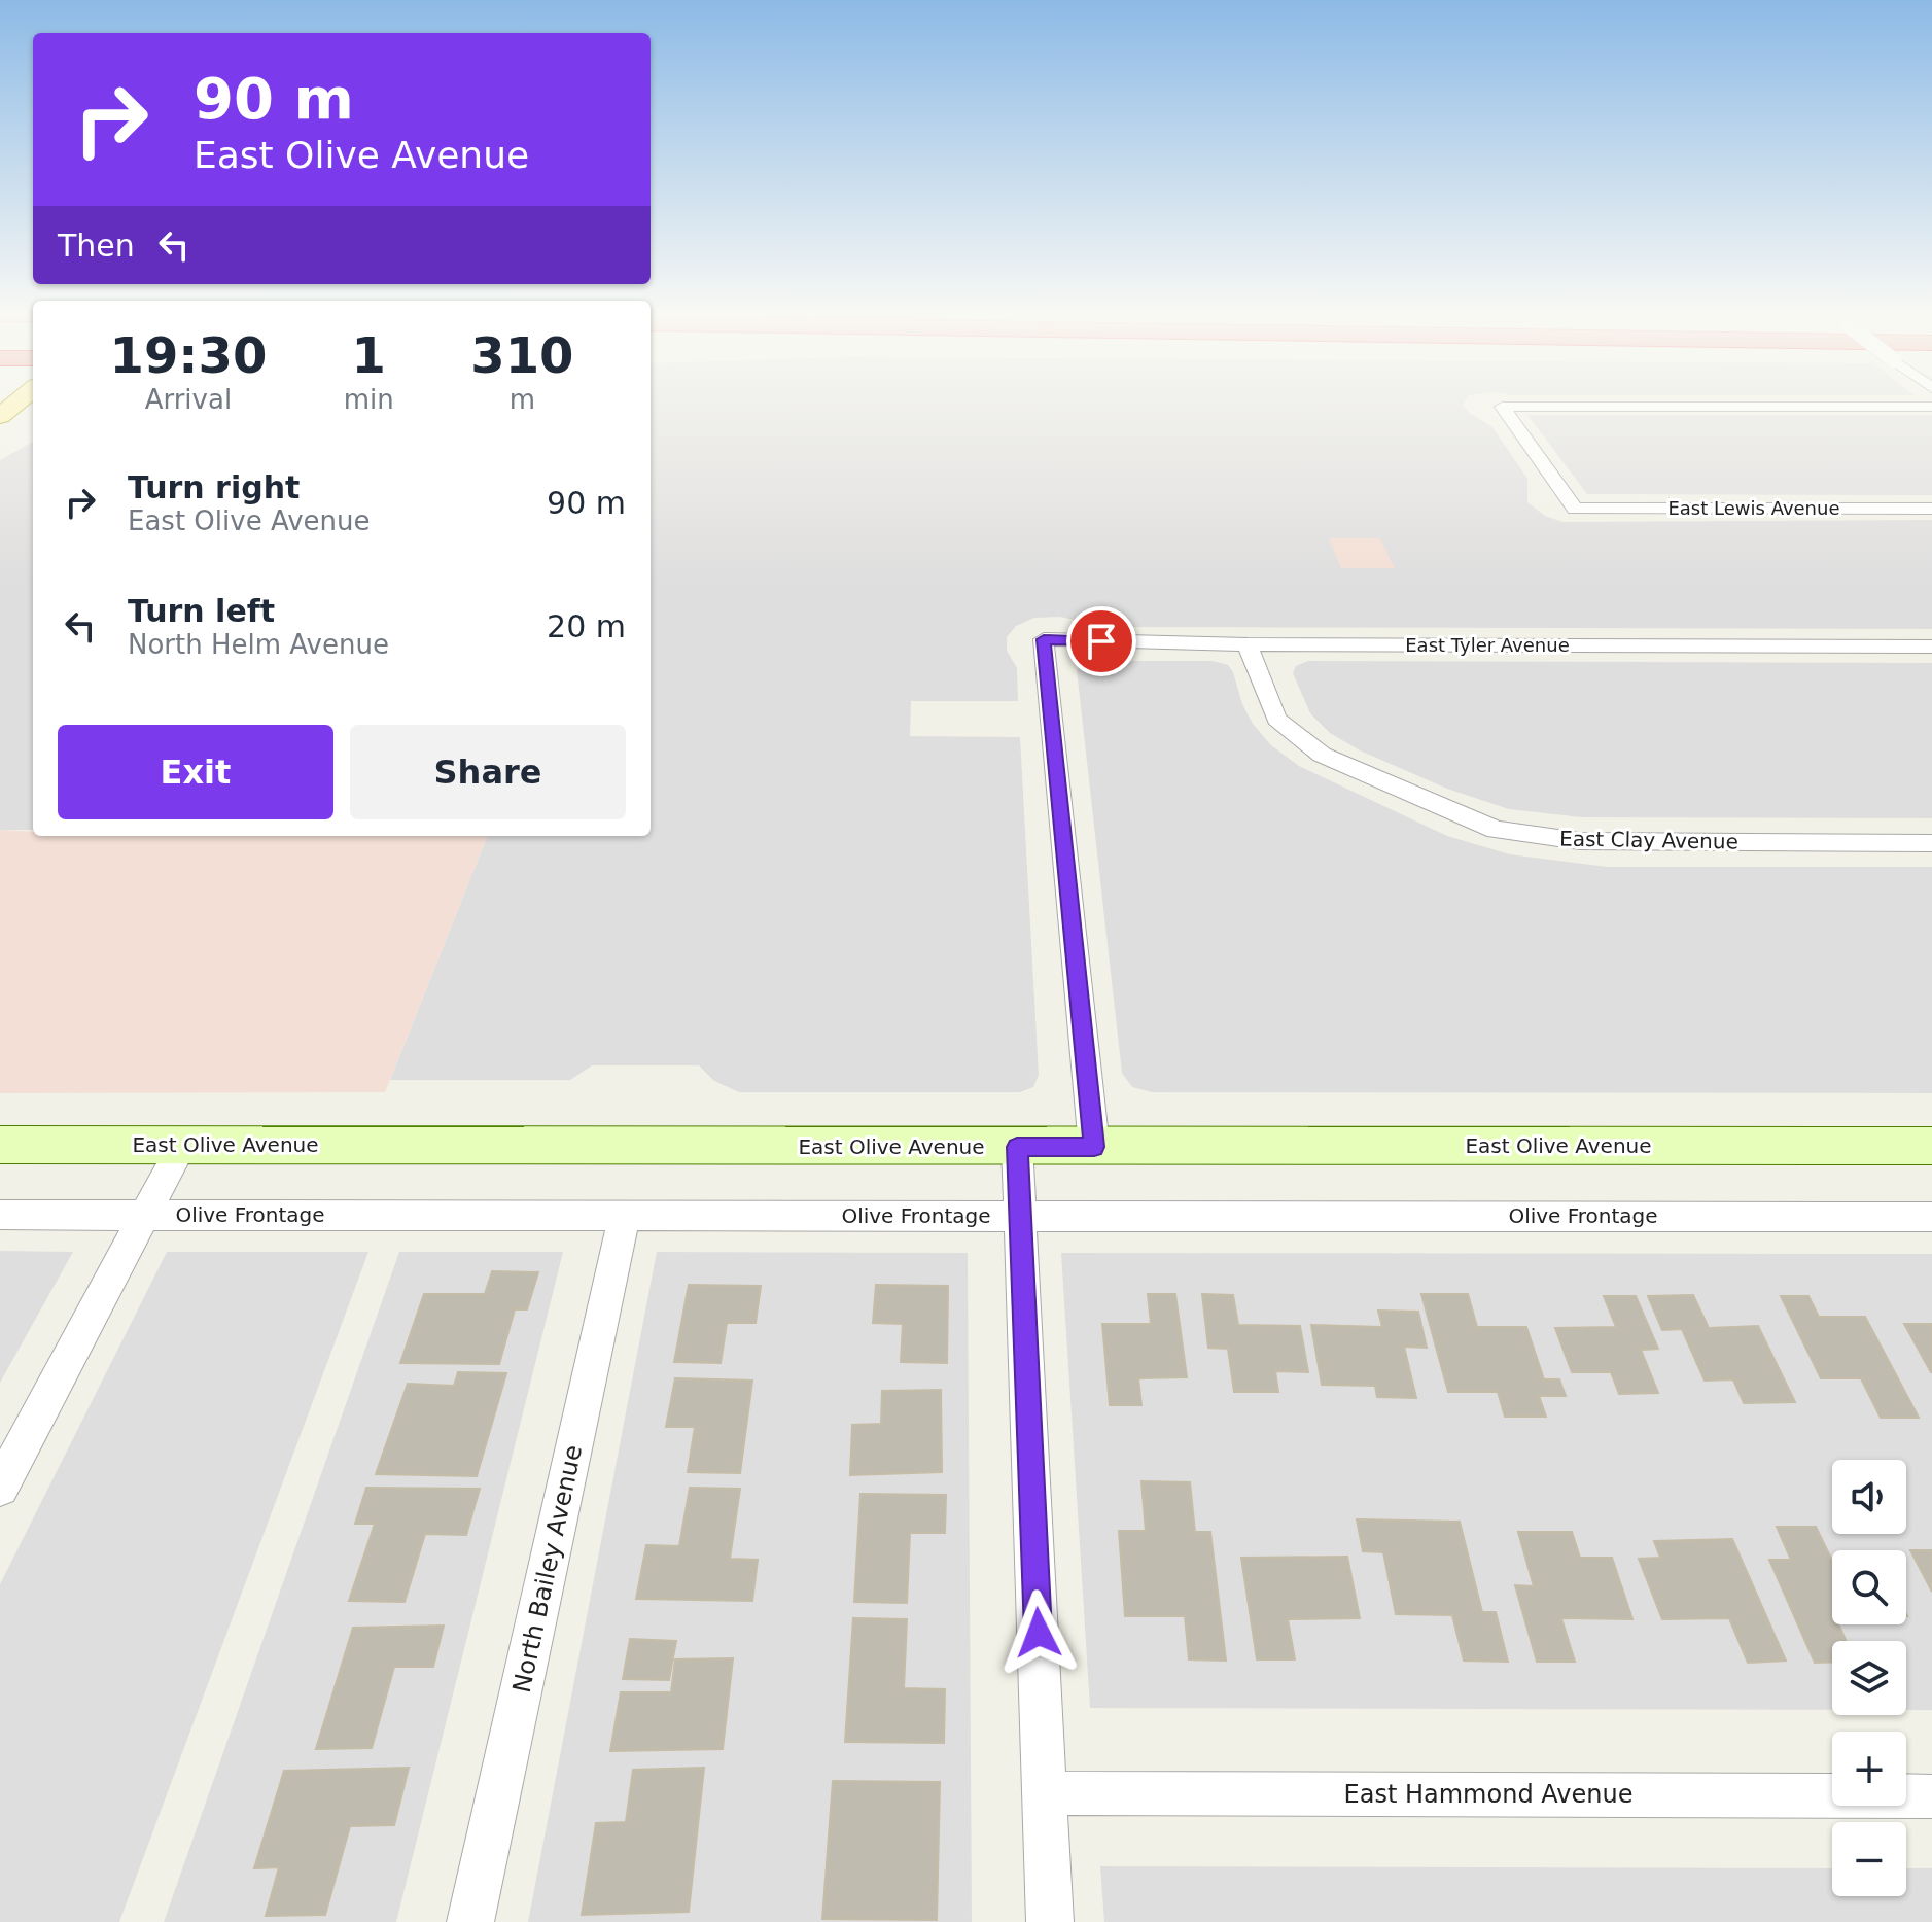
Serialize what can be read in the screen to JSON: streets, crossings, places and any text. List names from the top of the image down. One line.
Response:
{"streets":{"main road":["East Olive Avenue"],"street":["East Lewis Avenue","East Tyler Avenue","East Clay Avenue","Olive Frontage","North Bailey Avenue","East Hammond Avenue"]},"crossings":[["East Tyler Avenue","East Clay Avenue"],["East Tyler Avenue","East Olive Avenue"],["Olive Frontage","North Bailey Avenue"]],"page":{"turn":["90 m","East Olive Avenue"],"then":"Then","eta":["19:30","Arrival","1","min","310","m"],"list":[{"name":"Turn right","note":"East Olive Avenue","value":"90 m"},{"name":"Turn left","note":"North Helm Avenue","value":"20 m"}],"buttons":["Exit","Share"],"map_buttons":["+","−"]}}
